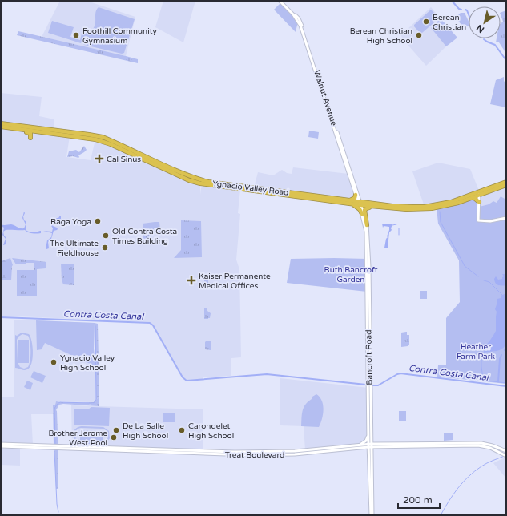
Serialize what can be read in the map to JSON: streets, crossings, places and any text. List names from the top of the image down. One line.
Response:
{"streets":{"highway":["Ygnacio Valley Road"],"main road":["Walnut Avenue","Bancroft Road","Treat Boulevard"]},"crossings":[["Walnut Avenue","Ygnacio Valley Road"],["Walnut Avenue","Bancroft Road"],["Ygnacio Valley Road","Bancroft Road"],["Bancroft Road","Treat Boulevard"]],"water":["Contra Costa Canal"],"parks":["Ruth Bancroft Garden","Heather Farm Park"],"places":{"other":["Berean Christian","Foothill Community Gymnasium","Berean Christian High School","Raga Yoga","Old Contra Costa Times Building","The Ultimate Fieldhouse","Ygnacio Valley High School","De La Salle High School","Carondelet High School","Brother Jerome West Pool"],"health":["Cal Sinus","Kaiser Permanente Medical Offices"]},"scale_bar":"200 m","north":"bottom left"}
